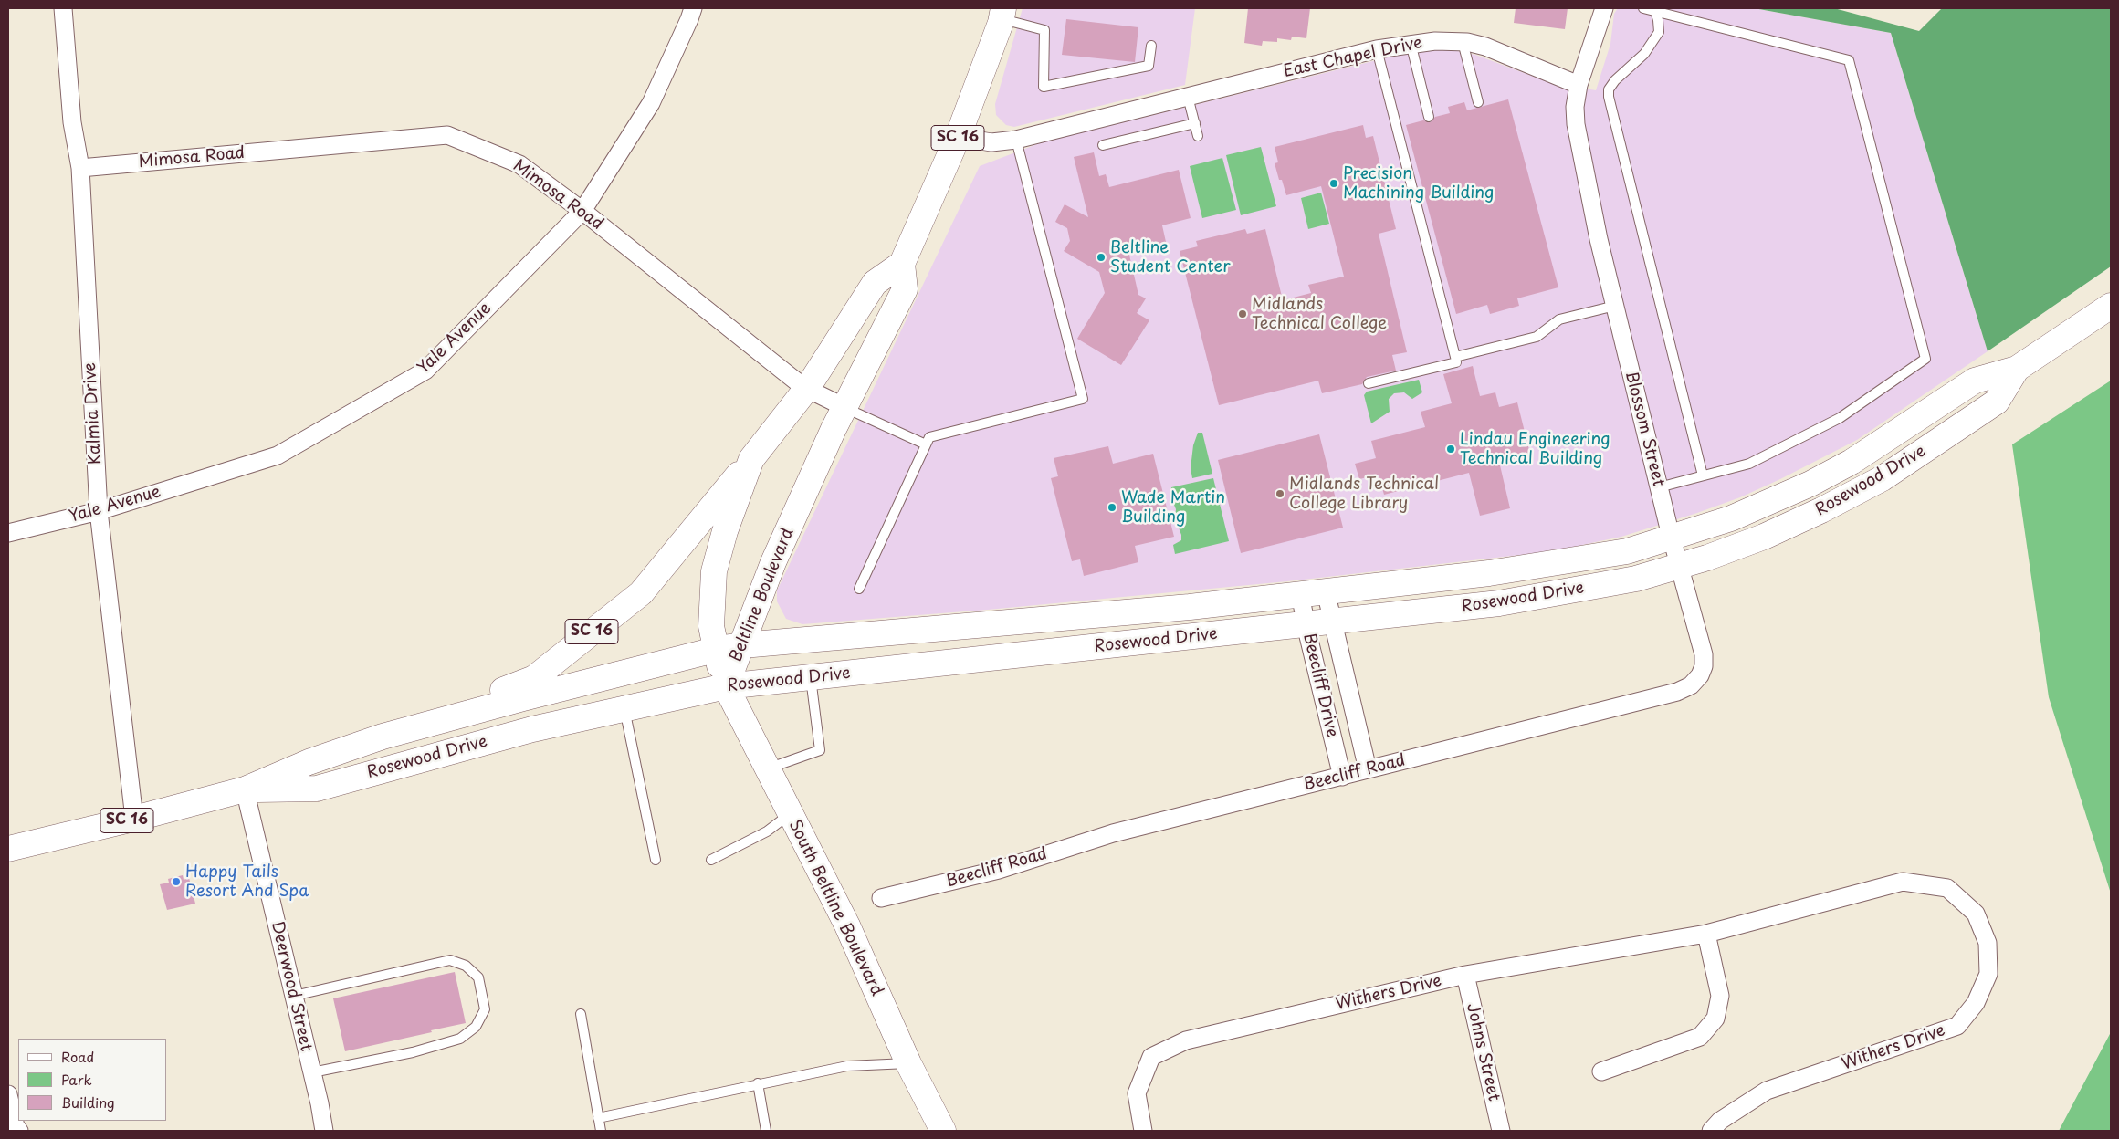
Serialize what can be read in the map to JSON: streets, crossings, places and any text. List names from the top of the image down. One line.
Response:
{"streets":{"main road":["SC 16","Rosewood Drive","Beltline Boulevard","South Beltline Boulevard"],"street":["East Chapel Drive","Mimosa Road","Yale Avenue","Kalmia Drive","Blossom Street","Beecliff Drive","Beecliff Road","Deerwood Street","Withers Drive","Johns Street"]},"crossings":[["East Chapel Drive","Beltline Boulevard"],["SC 16","Rosewood Drive"],["SC 16","Beltline Boulevard"],["Mimosa Road","Yale Avenue"],["Mimosa Road","Kalmia Drive"],["Mimosa Road","Beltline Boulevard"],["Yale Avenue","Kalmia Drive"],["Kalmia Drive","Rosewood Drive"],["Blossom Street","Rosewood Drive"],["Blossom Street","Beecliff Road"],["Rosewood Drive","Beltline Boulevard"],["Rosewood Drive","Beecliff Drive"],["Rosewood Drive","Beecliff Road"],["Rosewood Drive","South Beltline Boulevard"],["Rosewood Drive","Deerwood Street"],["Beltline Boulevard","South Beltline Boulevard"],["Beecliff Drive","Beecliff Road"],["Withers Drive","Johns Street"]],"places":["Precision Machining Building","Beltline Student Center","Midlands Technical College","Lindau Engineering Technical Building","Midlands Technical College Library","Wade Martin Building","Happy Tails Resort And Spa"],"legend":["Road","Park","Building"]}
